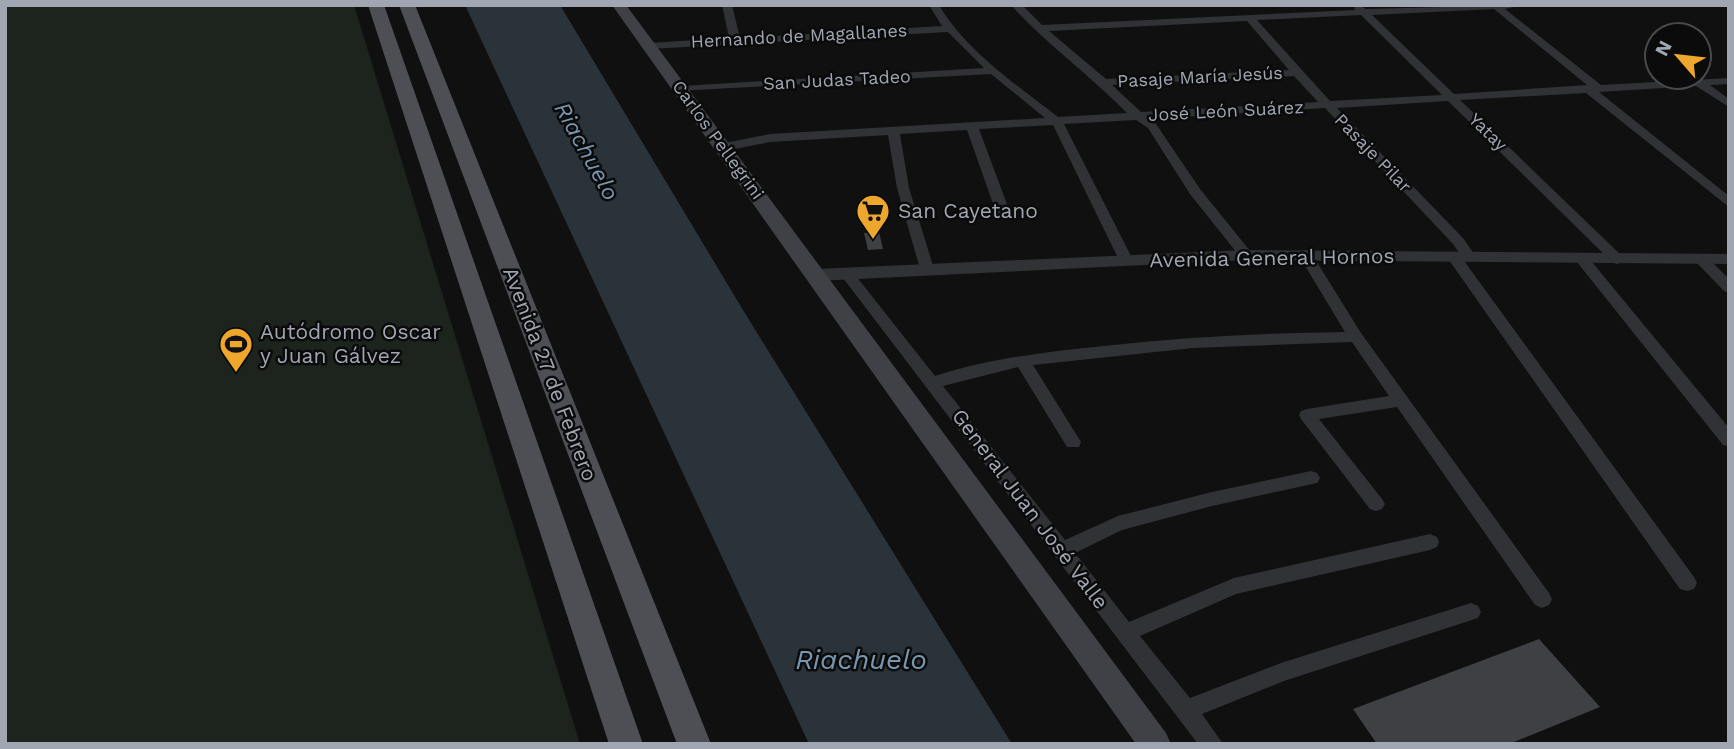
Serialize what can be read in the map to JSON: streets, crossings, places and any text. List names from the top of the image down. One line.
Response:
{"streets":{"main road":["Carlos Pellegrini","Avenida 27 de Febrero","General Juan José Valle"],"street":["Hernando de Magallanes","Pasaje María Jesús","San Judas Tadeo","José León Suárez","Yatay","Pasaje Pilar","Avenida General Hornos"]},"crossings":[["Hernando de Magallanes","Carlos Pellegrini"],["Pasaje María Jesús","Pasaje Pilar"],["San Judas Tadeo","Carlos Pellegrini"],["José León Suárez","Yatay"],["José León Suárez","Carlos Pellegrini"],["José León Suárez","Pasaje Pilar"],["Yatay","Avenida General Hornos"],["Carlos Pellegrini","Avenida General Hornos"],["Carlos Pellegrini","General Juan José Valle"],["Pasaje Pilar","Avenida General Hornos"],["Avenida General Hornos","General Juan José Valle"]],"water":["Riachuelo"],"places":{"supermarket":["San Cayetano"],"sports":["Autódromo Oscar y Juan Gálvez"]},"north":"top left"}
